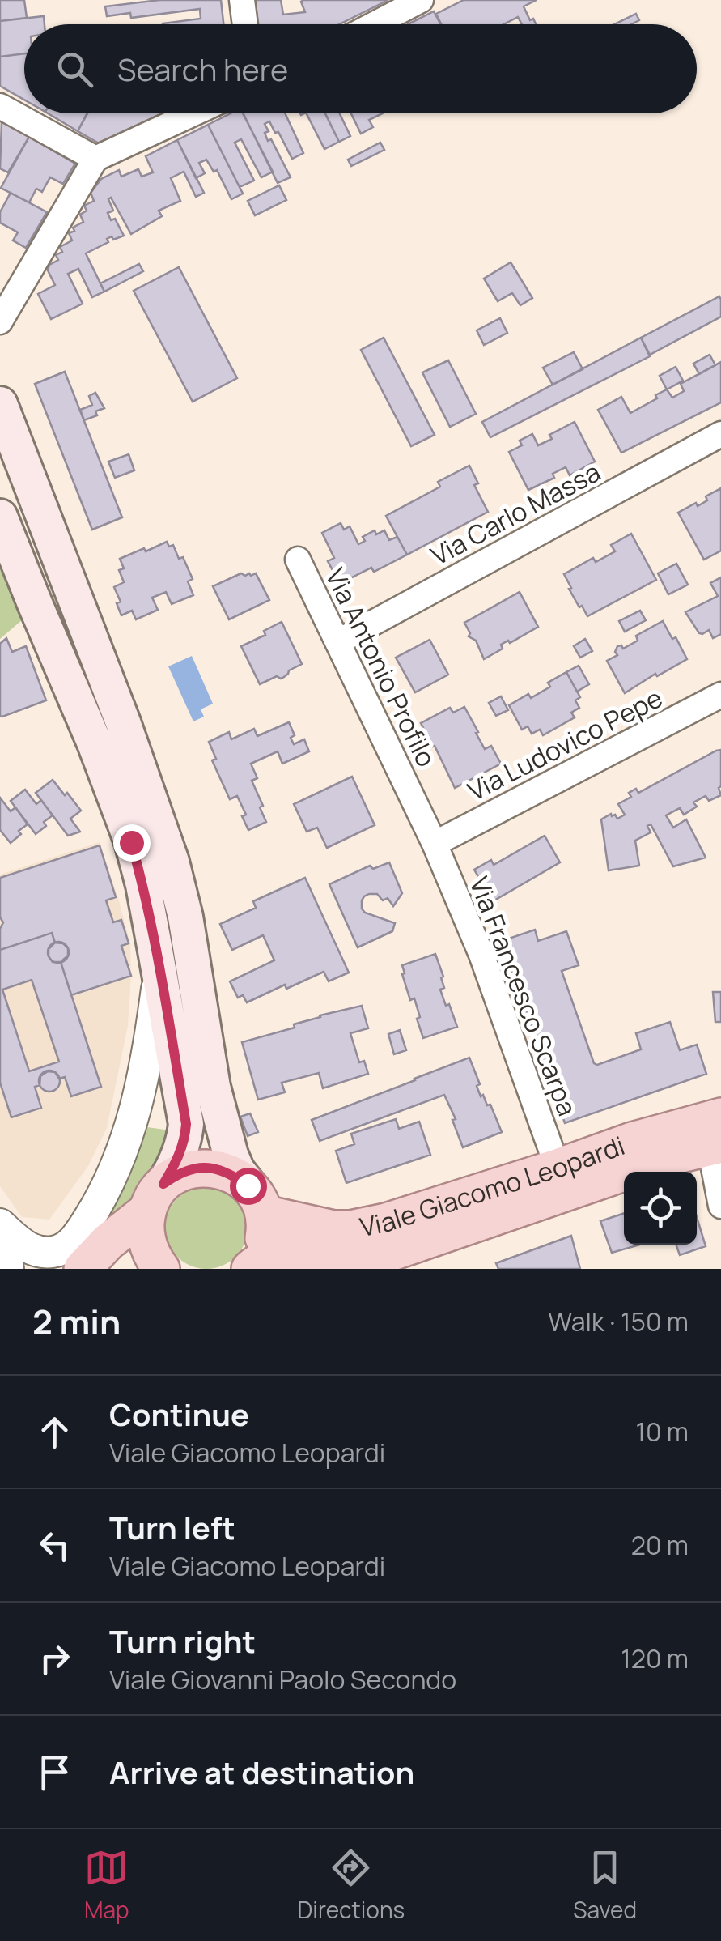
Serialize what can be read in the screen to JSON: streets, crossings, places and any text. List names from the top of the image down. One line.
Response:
{"streets":{"main road":["Viale Giacomo Leopardi"],"street":["Via Carlo Massa","Via Antonio Profilo","Via Ludovico Pepe","Via Francesco Scarpa"]},"crossings":[["Via Carlo Massa","Via Antonio Profilo"],["Via Antonio Profilo","Via Ludovico Pepe"],["Via Antonio Profilo","Via Francesco Scarpa"],["Via Ludovico Pepe","Via Francesco Scarpa"],["Via Francesco Scarpa","Viale Giacomo Leopardi"]],"page":{"search":"Search here","heading":["2 min","Walk · 150 m"],"list":[["Continue","Viale Giacomo Leopardi","10 m"],["Turn left","Viale Giacomo Leopardi","20 m"],["Turn right","Viale Giovanni Paolo Secondo","120 m"],"Arrive at destination"],"nav":["Map","Directions","Saved"]}}
